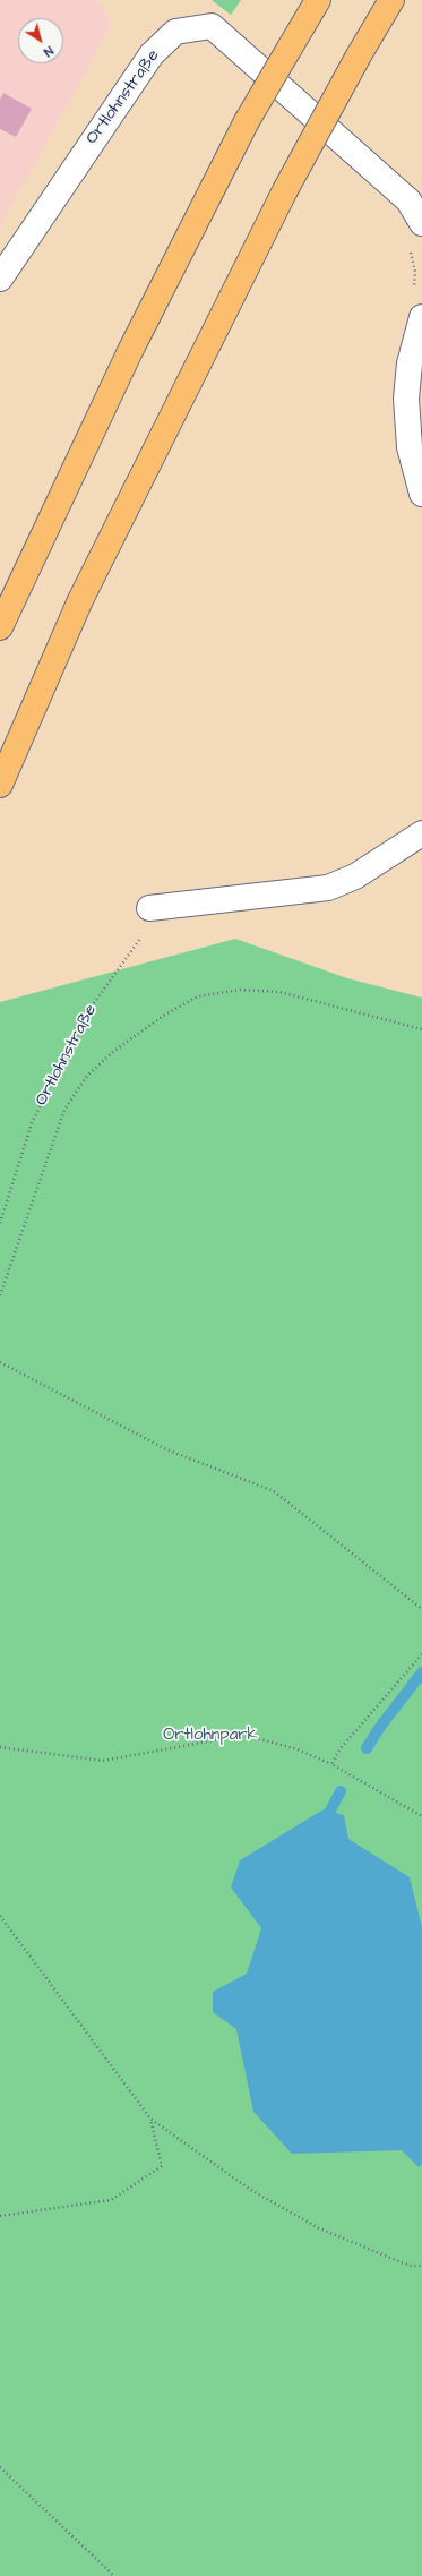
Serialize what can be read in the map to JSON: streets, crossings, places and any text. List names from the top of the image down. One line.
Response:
{"streets":{"street":["Ortlohnstraße"]},"parks":["Ortlohnpark"],"north":"bottom right"}
